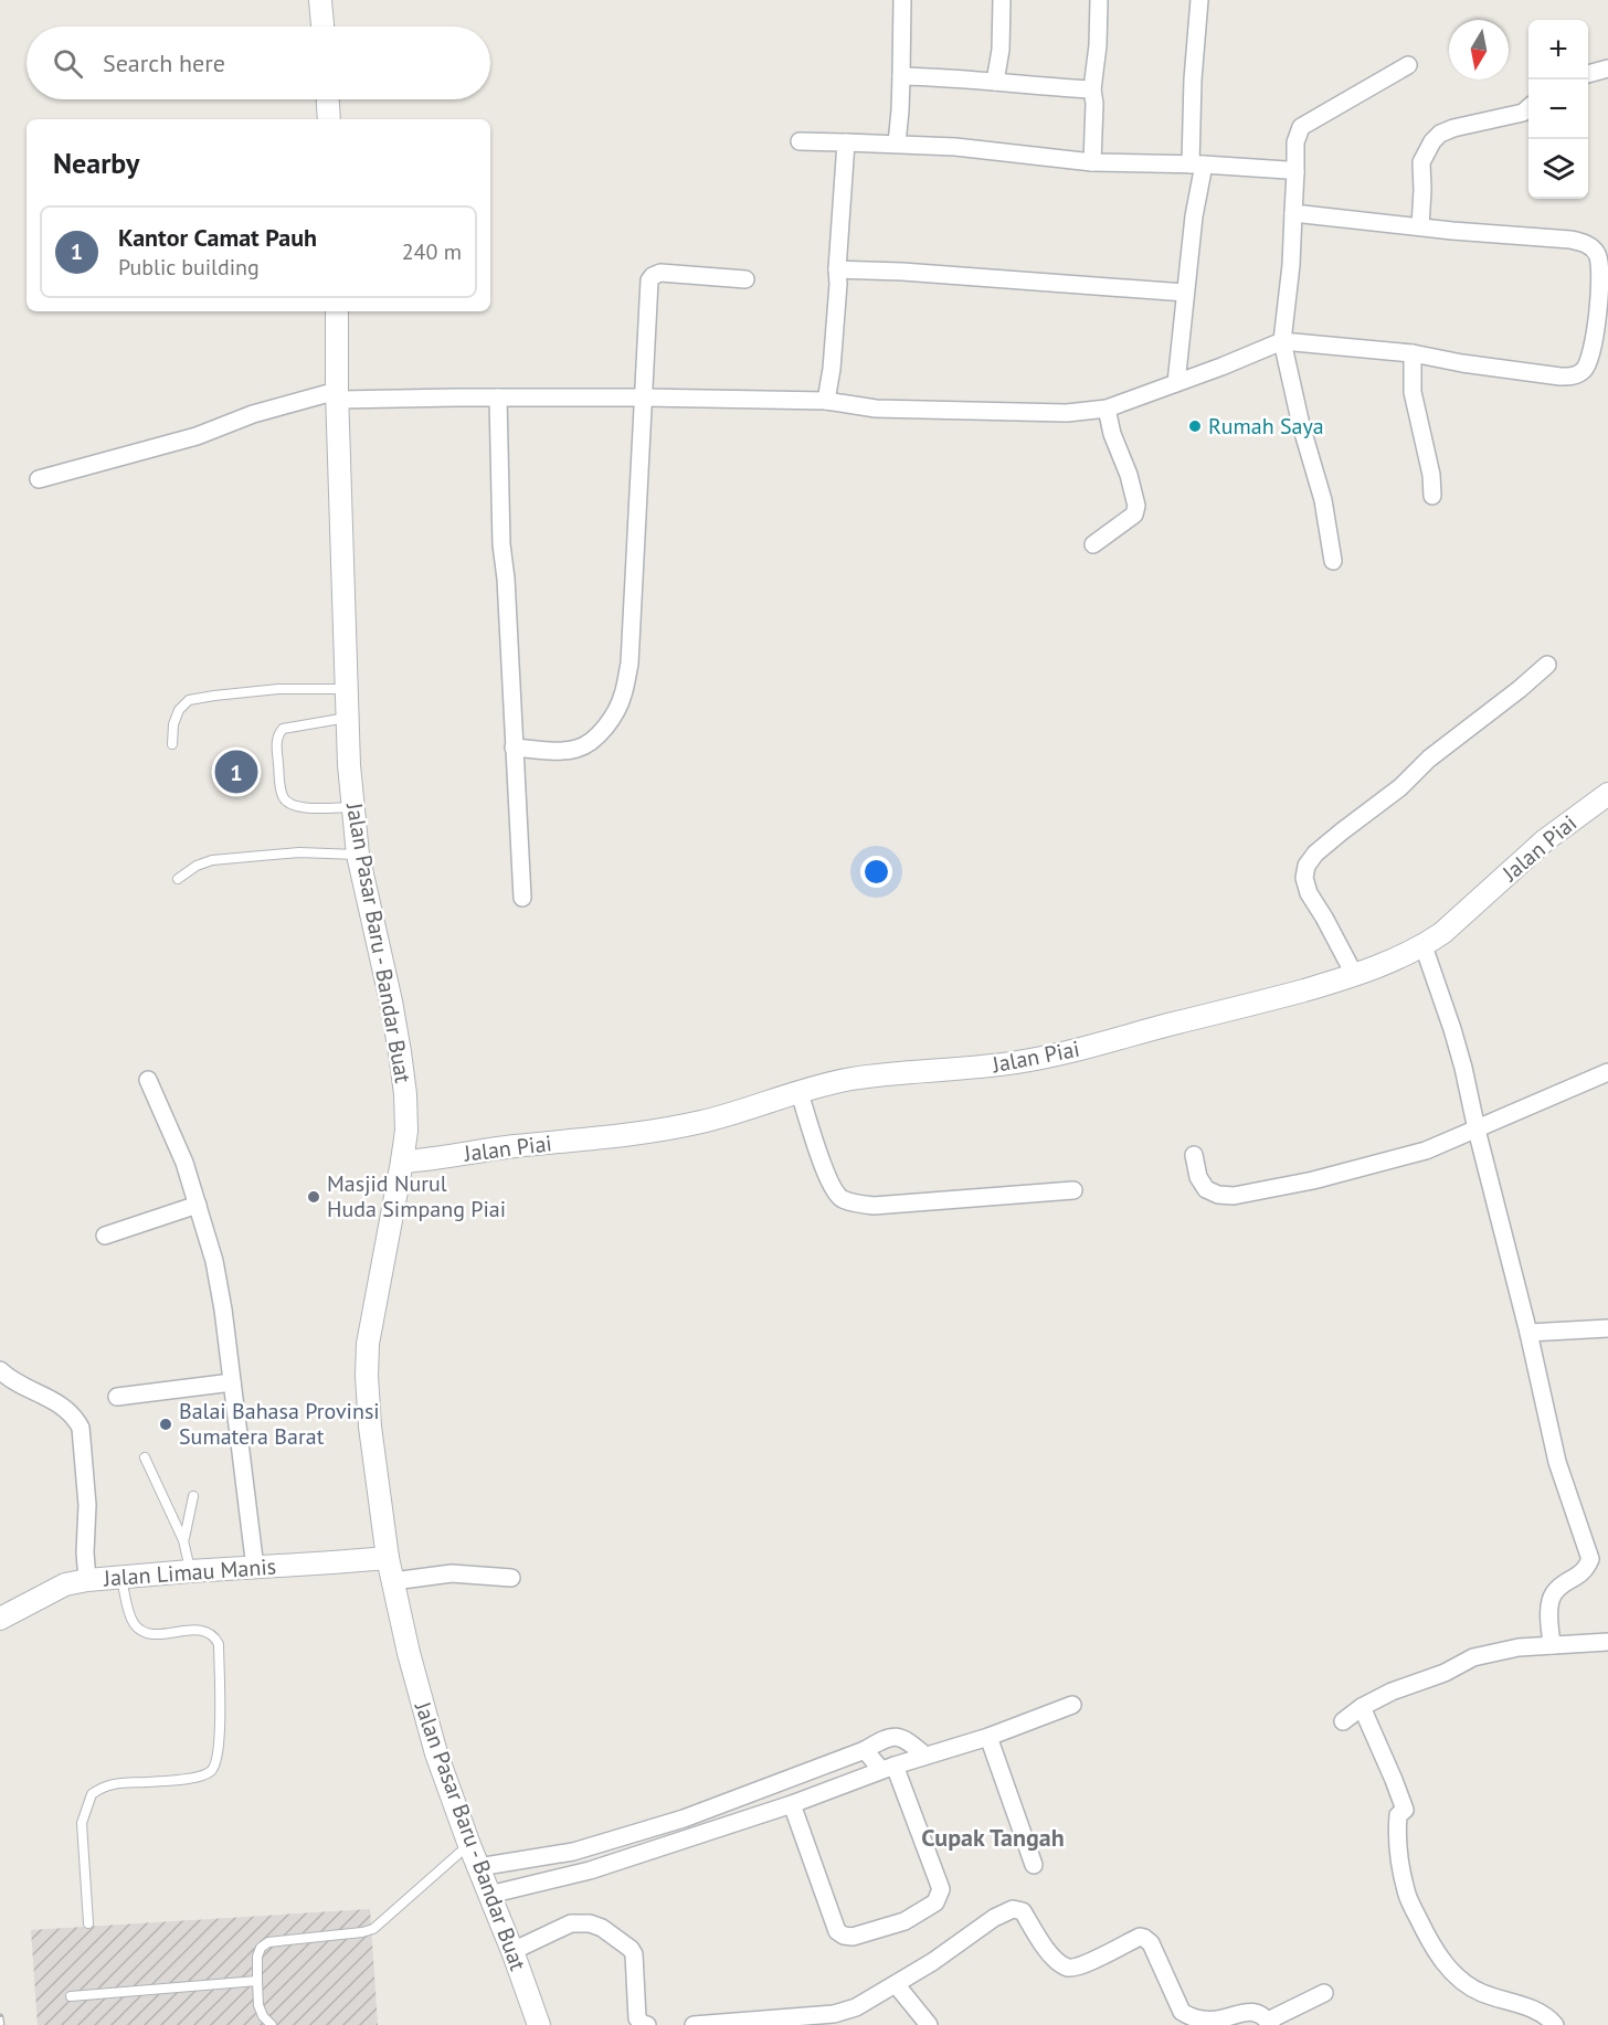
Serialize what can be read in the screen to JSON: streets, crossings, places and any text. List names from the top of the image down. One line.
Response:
{"streets":{"street":["Jalan Piai","Jalan Pasar Baru - Bandar Buat","Jalan Limau Manis"]},"crossings":[["Jalan Piai","Jalan Pasar Baru - Bandar Buat"],["Jalan Pasar Baru - Bandar Buat","Jalan Limau Manis"]],"districts":["Cupak Tangah"],"places":["Rumah Saya","Masjid Nurul Huda Simpang Piai","Balai Bahasa Provinsi Sumatera Barat"],"north":"bottom","page":{"map_buttons":["+","−"],"search":"Search here","heading":"Nearby","list":[{"mark":"1","name":"Kantor Camat Pauh","note":"Public building","value":"240 m"}],"pins":"1"}}
